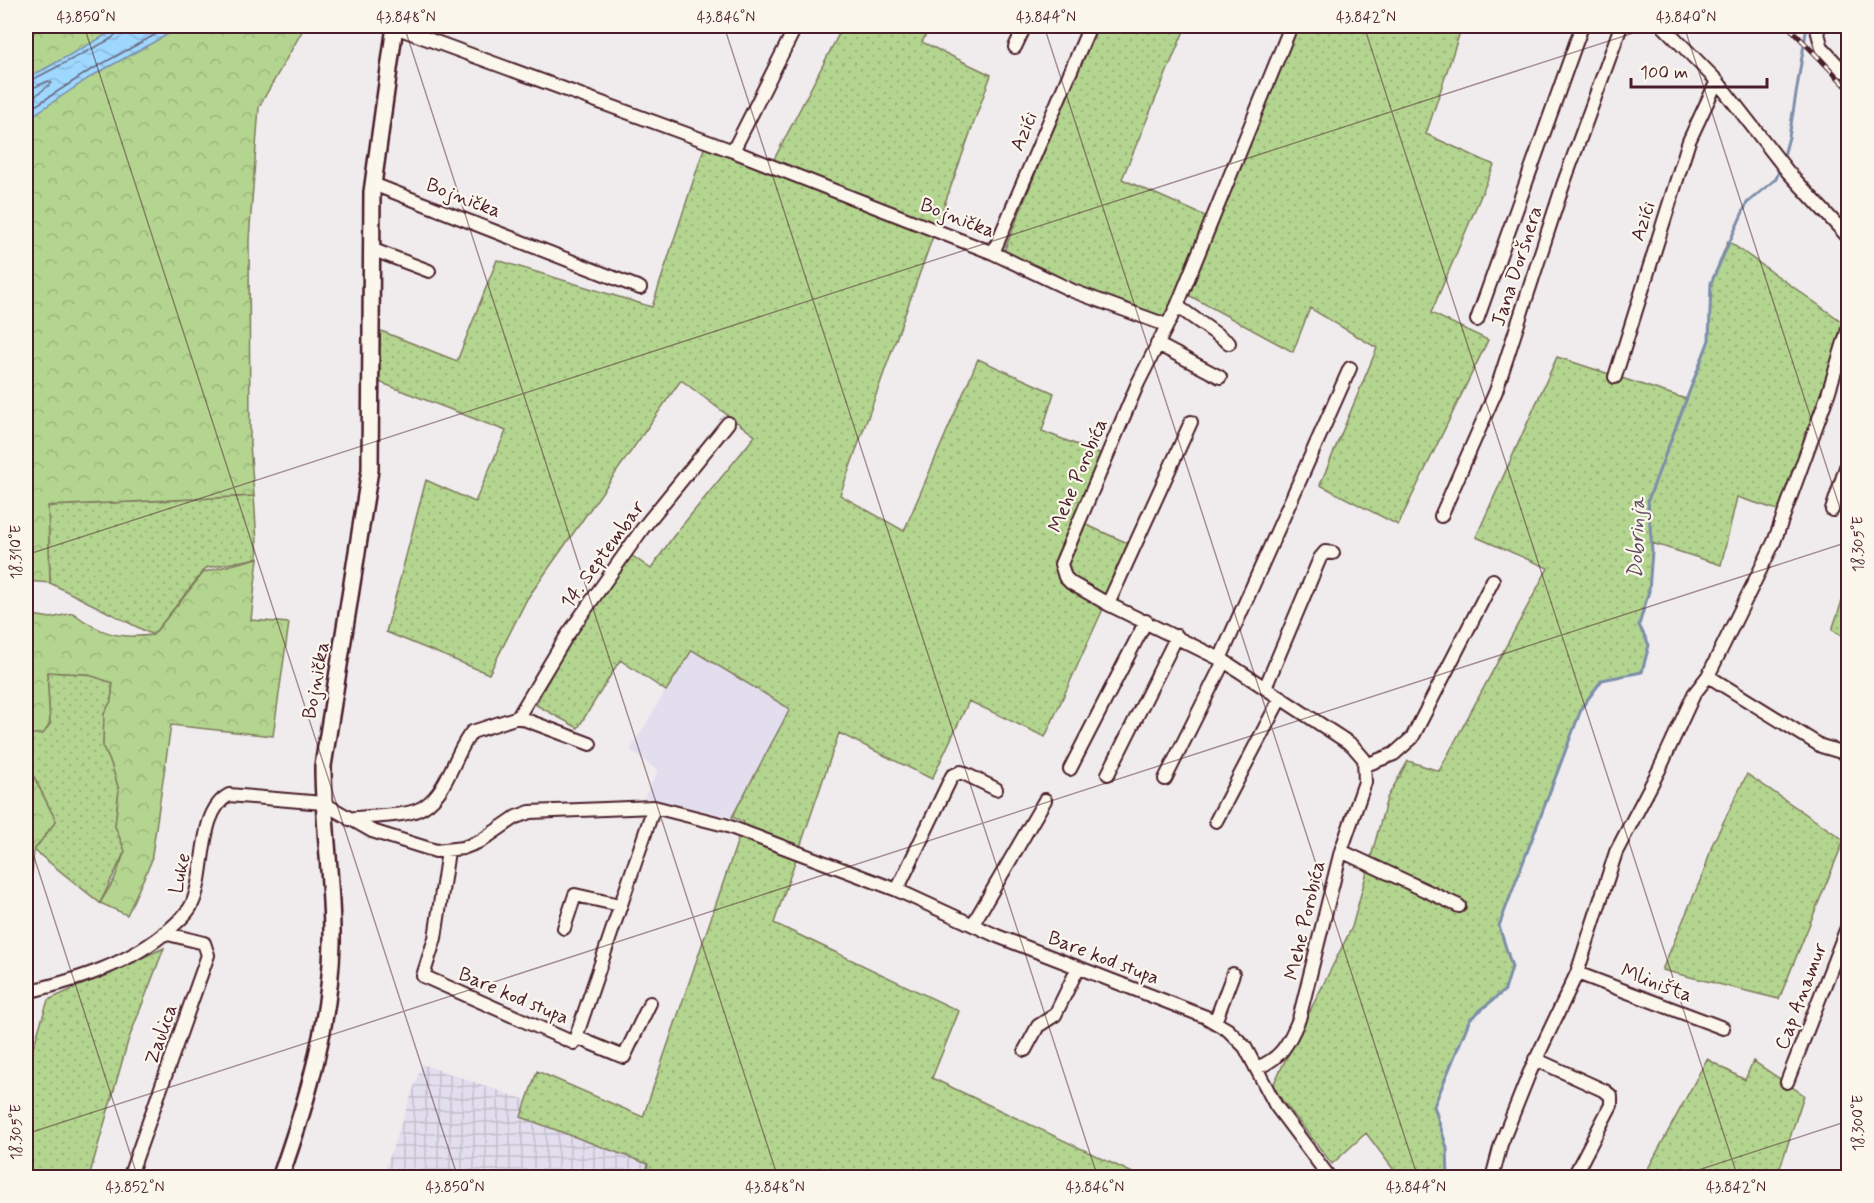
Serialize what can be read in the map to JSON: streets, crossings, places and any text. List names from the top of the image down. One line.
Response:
{"streets":{"main road":["Bojnička"],"street":["Azići","Jana Doršnera","Mehe Porobića","14. Septembar","Luke","Bare kod stupa","Mliništa","Cap Anamur","Zaulica"]},"crossings":[["Azići","Bojnička"],["Bojnička","Mehe Porobića"],["Bojnička","Luke"],["Bojnička","Bare kod stupa"],["Mehe Porobića","Bare kod stupa"],["Luke","Bare kod stupa"],["Luke","Zaulica"]],"water":["Dobrinja"],"scale_bar":"100 m","coordinates":["43.850°N","43.848°N","43.846°N","43.844°N","43.842°N","43.840°N","18.305°E","18.310°E","18.300°E","43.852°N"]}
